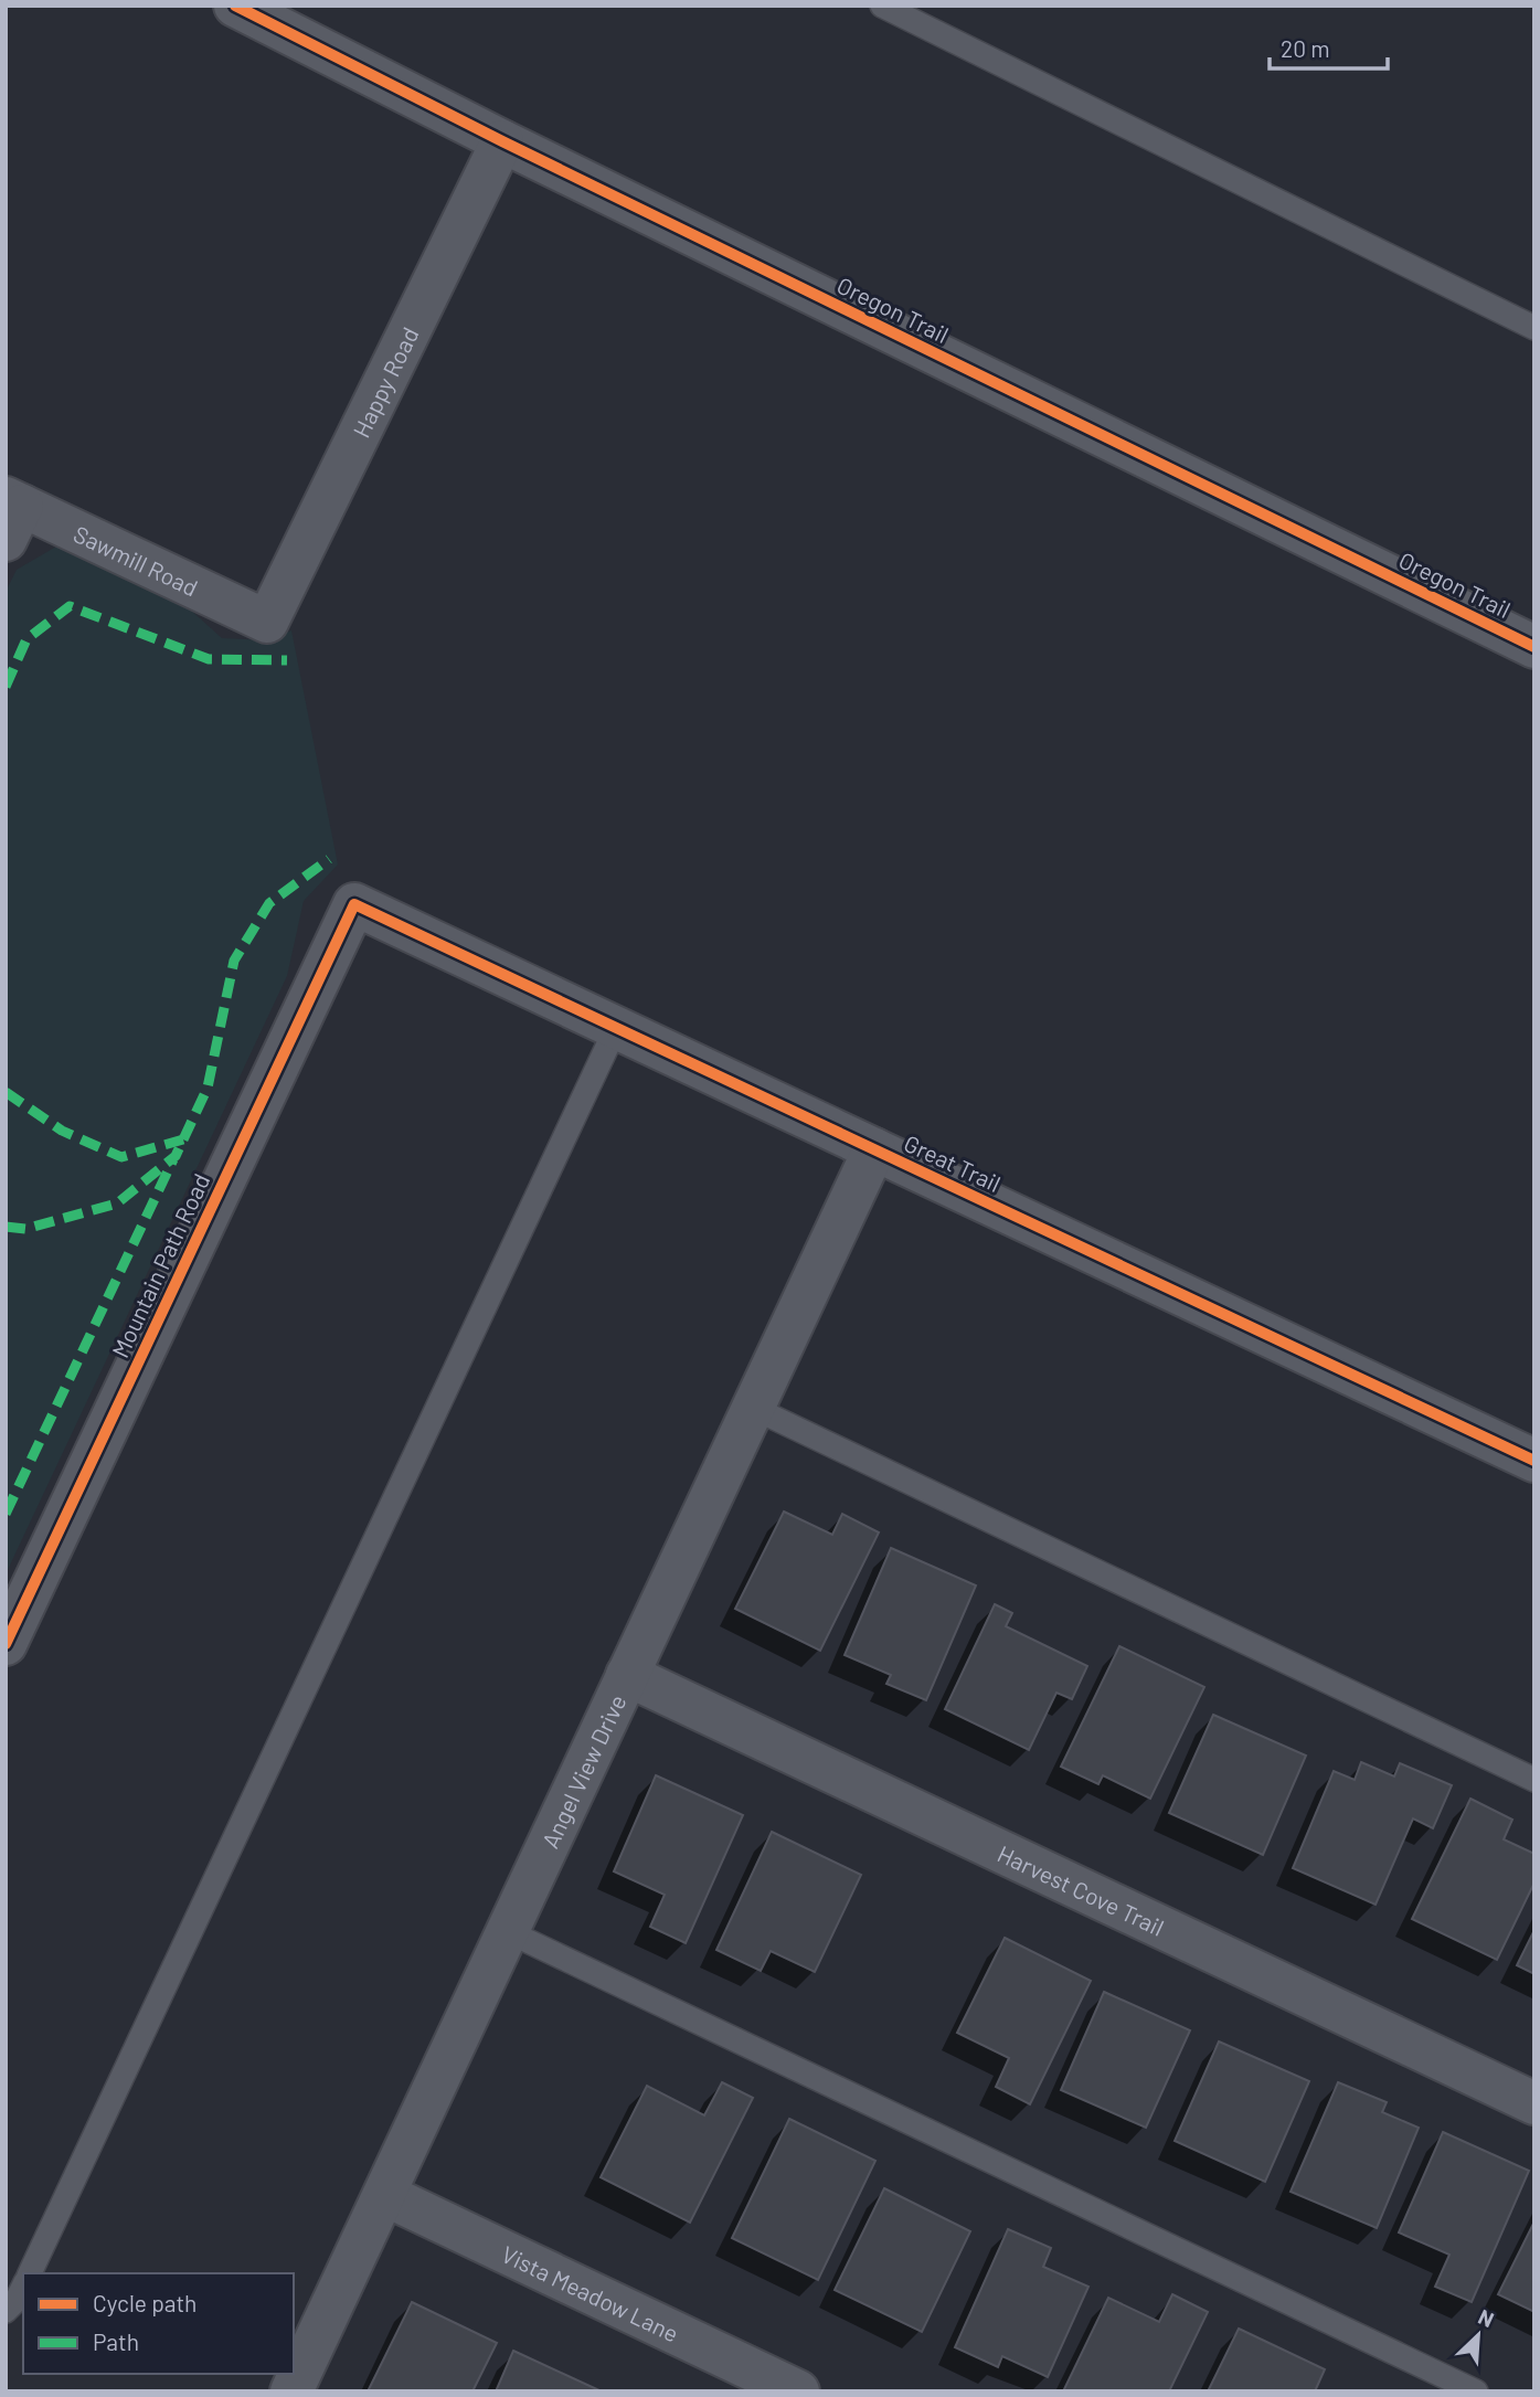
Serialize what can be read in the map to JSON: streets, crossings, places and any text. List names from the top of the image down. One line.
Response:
{"streets":{"street":["Oregon Trail","Happy Road","Sawmill Road","Great Trail","Mountain Path Road","Angel View Drive","Harvest Cove Trail","Vista Meadow Lane"]},"crossings":[["Oregon Trail","Happy Road"],["Happy Road","Sawmill Road"],["Great Trail","Mountain Path Road"],["Great Trail","Angel View Drive"],["Angel View Drive","Harvest Cove Trail"],["Angel View Drive","Vista Meadow Lane"]],"legend":["Cycle path","Path"],"scale_bar":"20 m","north":"top right"}
